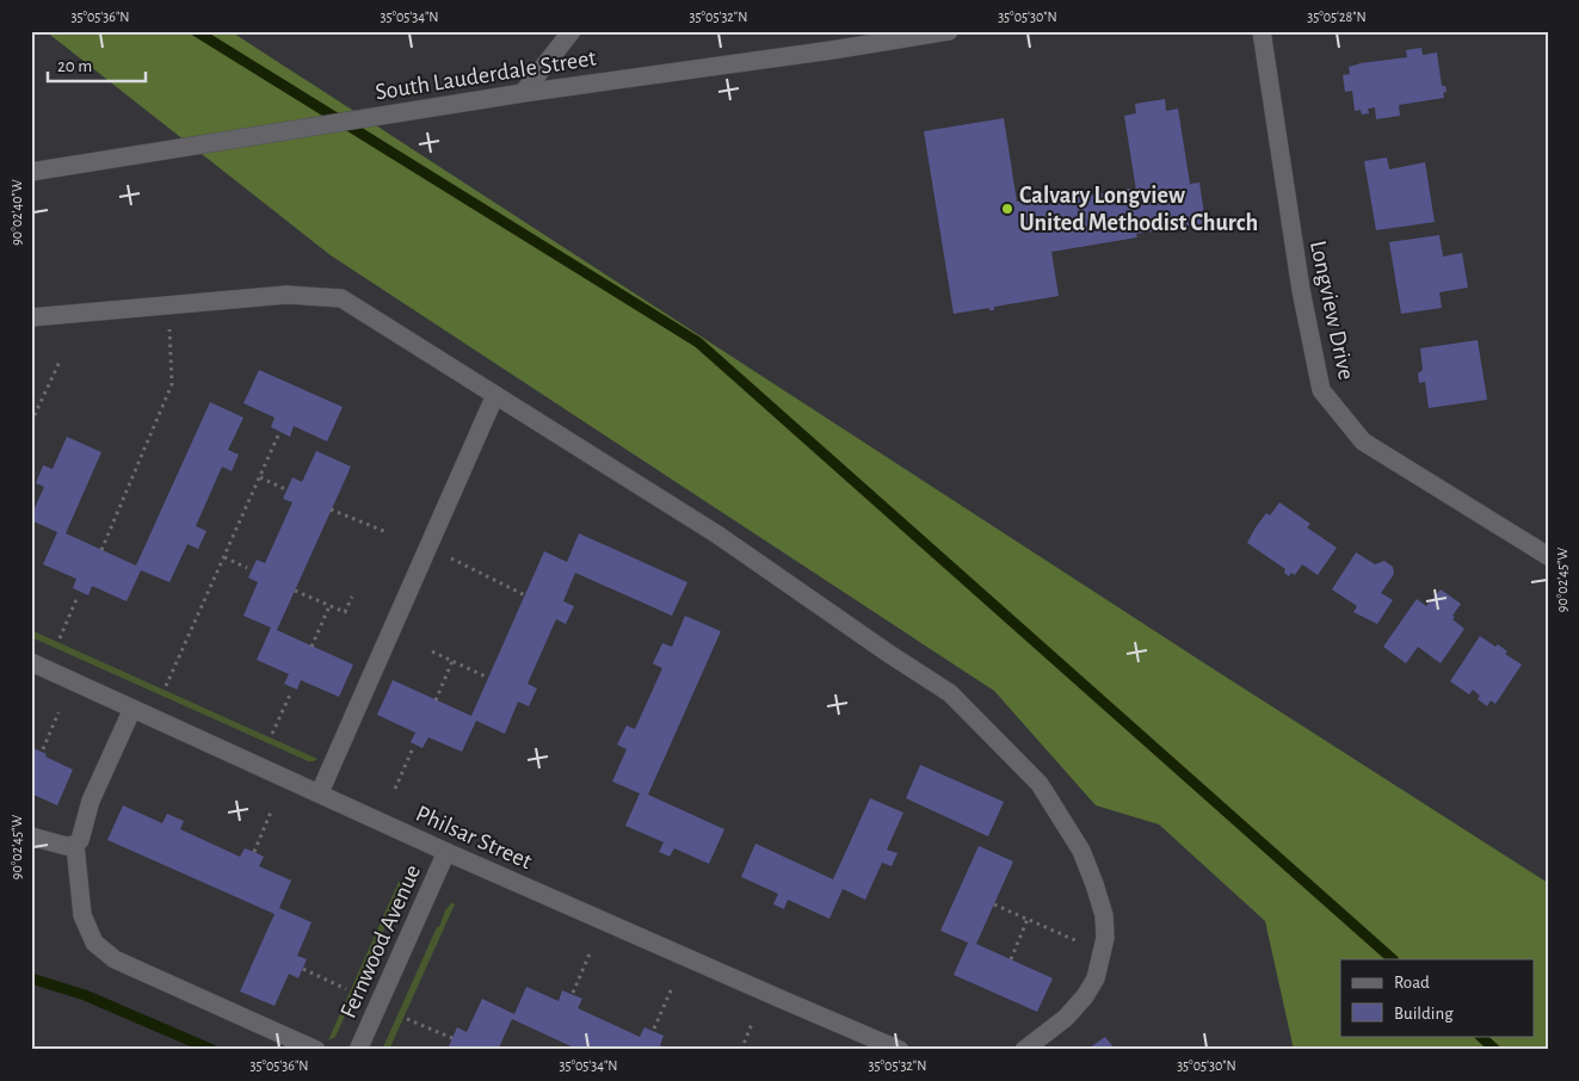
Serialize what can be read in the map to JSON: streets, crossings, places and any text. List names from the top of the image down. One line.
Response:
{"streets":{"street":["South Lauderdale Street","Longview Drive","Philsar Street","Fernwood Avenue"]},"crossings":[["Philsar Street","Fernwood Avenue"]],"places":["Calvary Longview United Methodist Church"],"legend":["Road","Building"],"scale_bar":"20 m","coordinates":["35°05'36\"N","35°05'34\"N","35°05'32\"N","35°05'30\"N","35°05'28\"N","90°02'40\"W","90°02'45\"W"]}
